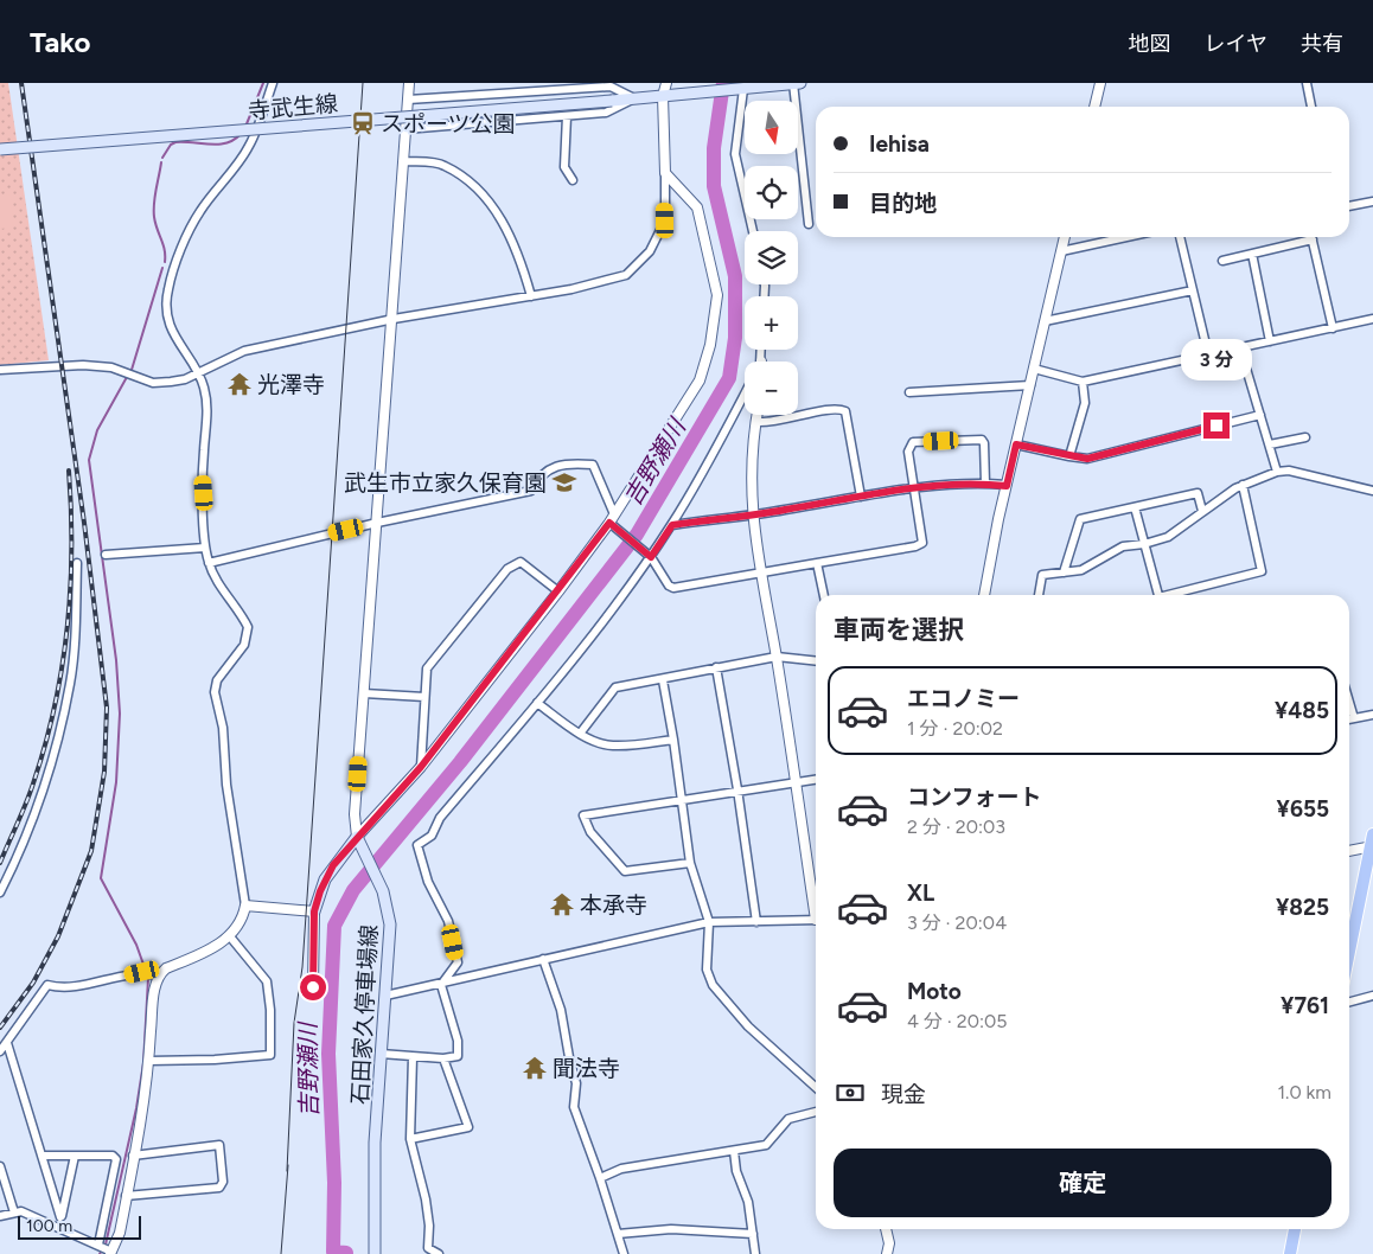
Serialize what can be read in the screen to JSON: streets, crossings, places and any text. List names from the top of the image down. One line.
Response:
{"streets":{"main road":["寺武生線","石田家久停車場線"]},"water":["吉野瀬川"],"places":{"station":["スポーツ公園"],"temple":["光澤寺","本承寺","聞法寺"],"school or university":["武生市立家久保育園"]},"scale_bar":"100 m","north":"bottom","page":{"header":"Tako","nav":["地図","レイヤ","共有"],"map_buttons":["+","−"],"banner":["Iehisa","目的地"],"bubble":"3 分","heading":"車両を選択","list":[{"name":"エコノミー","note":"1 分 · 20:02","value":"¥485"},{"name":"コンフォート","note":"2 分 · 20:03","value":"¥655"},{"name":"XL","note":"3 分 · 20:04","value":"¥825"},{"name":"Moto","note":"4 分 · 20:05","value":"¥761"}],"pay":["現金","1.0 km"],"buttons":"確定","scale":"100 m"}}
